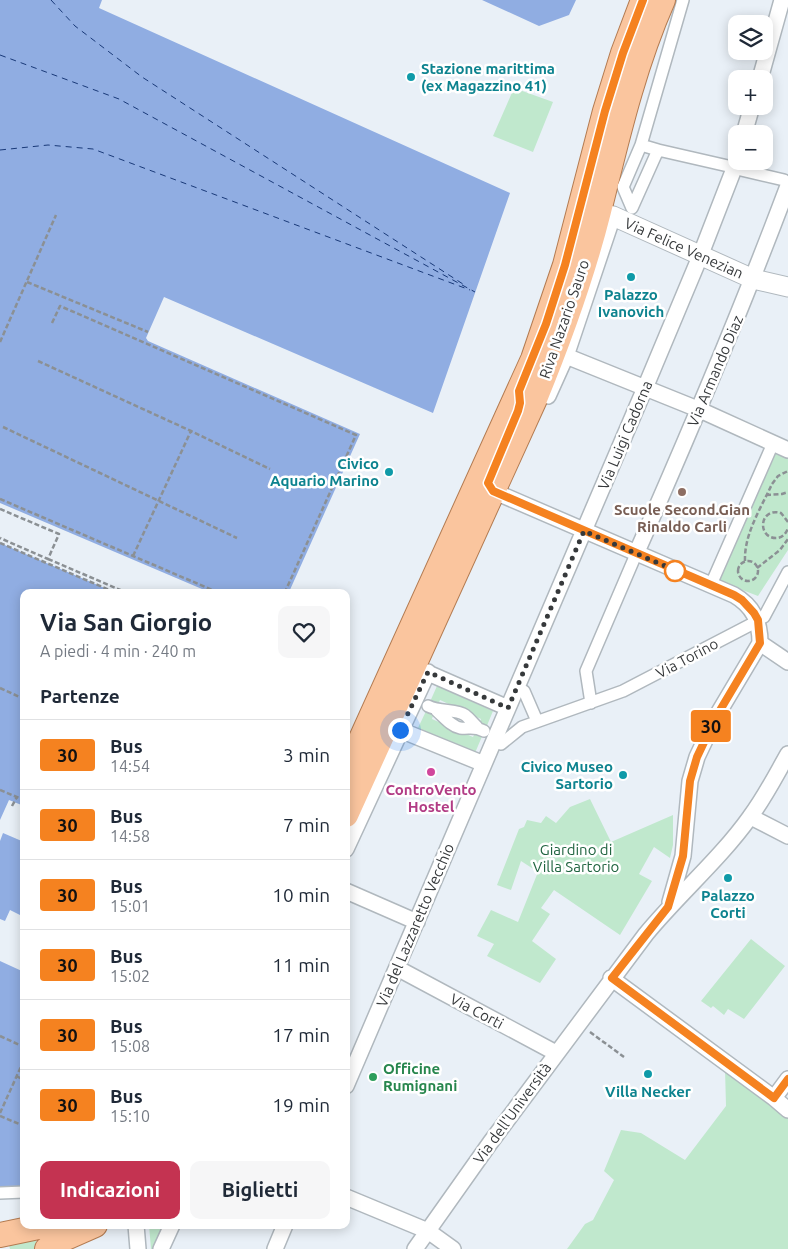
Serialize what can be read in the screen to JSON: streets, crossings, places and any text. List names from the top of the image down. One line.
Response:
{"streets":{"main road":["Riva Nazario Sauro"],"street":["Via Felice Venezian","Via Armando Diaz","Via Luigi Cadorna","Via Torino","Via del Lazzaretto Vecchio","Via Corti","Via dell'Università"]},"crossings":[["Via Felice Venezian","Riva Nazario Sauro"],["Via Felice Venezian","Via Armando Diaz"],["Via Felice Venezian","Via Luigi Cadorna"],["Via Armando Diaz","Via Torino"],["Via Luigi Cadorna","Via del Lazzaretto Vecchio"],["Via del Lazzaretto Vecchio","Via Corti"],["Via Corti","Via dell'Università"]],"parks":["Giardino di Villa Sartorio"],"places":["Stazione marittima (ex Magazzino 41)","Palazzo Ivanovich","Civico Aquario Marino","Scuole Second.Gian Rinaldo Carli","ControVento Hostel","Civico Museo Sartorio","Palazzo Corti","Villa Necker","Officine Rumignani"],"lines":["bus line 30"],"page":{"on_map":"30","map_buttons":["+","−"],"heading":[["Via San Giorgio","A piedi · 4 min · 240 m"],"Partenze"],"list":[{"mark":"30","name":"Bus","note":"14:54","value":"3 min"},{"mark":"30","name":"Bus","note":"14:58","value":"7 min"},{"mark":"30","name":"Bus","note":"15:01","value":"10 min"},{"mark":"30","name":"Bus","note":"15:02","value":"11 min"},{"mark":"30","name":"Bus","note":"15:08","value":"17 min"},{"mark":"30","name":"Bus","note":"15:10","value":"19 min"}],"buttons":["Indicazioni","Biglietti"]}}
